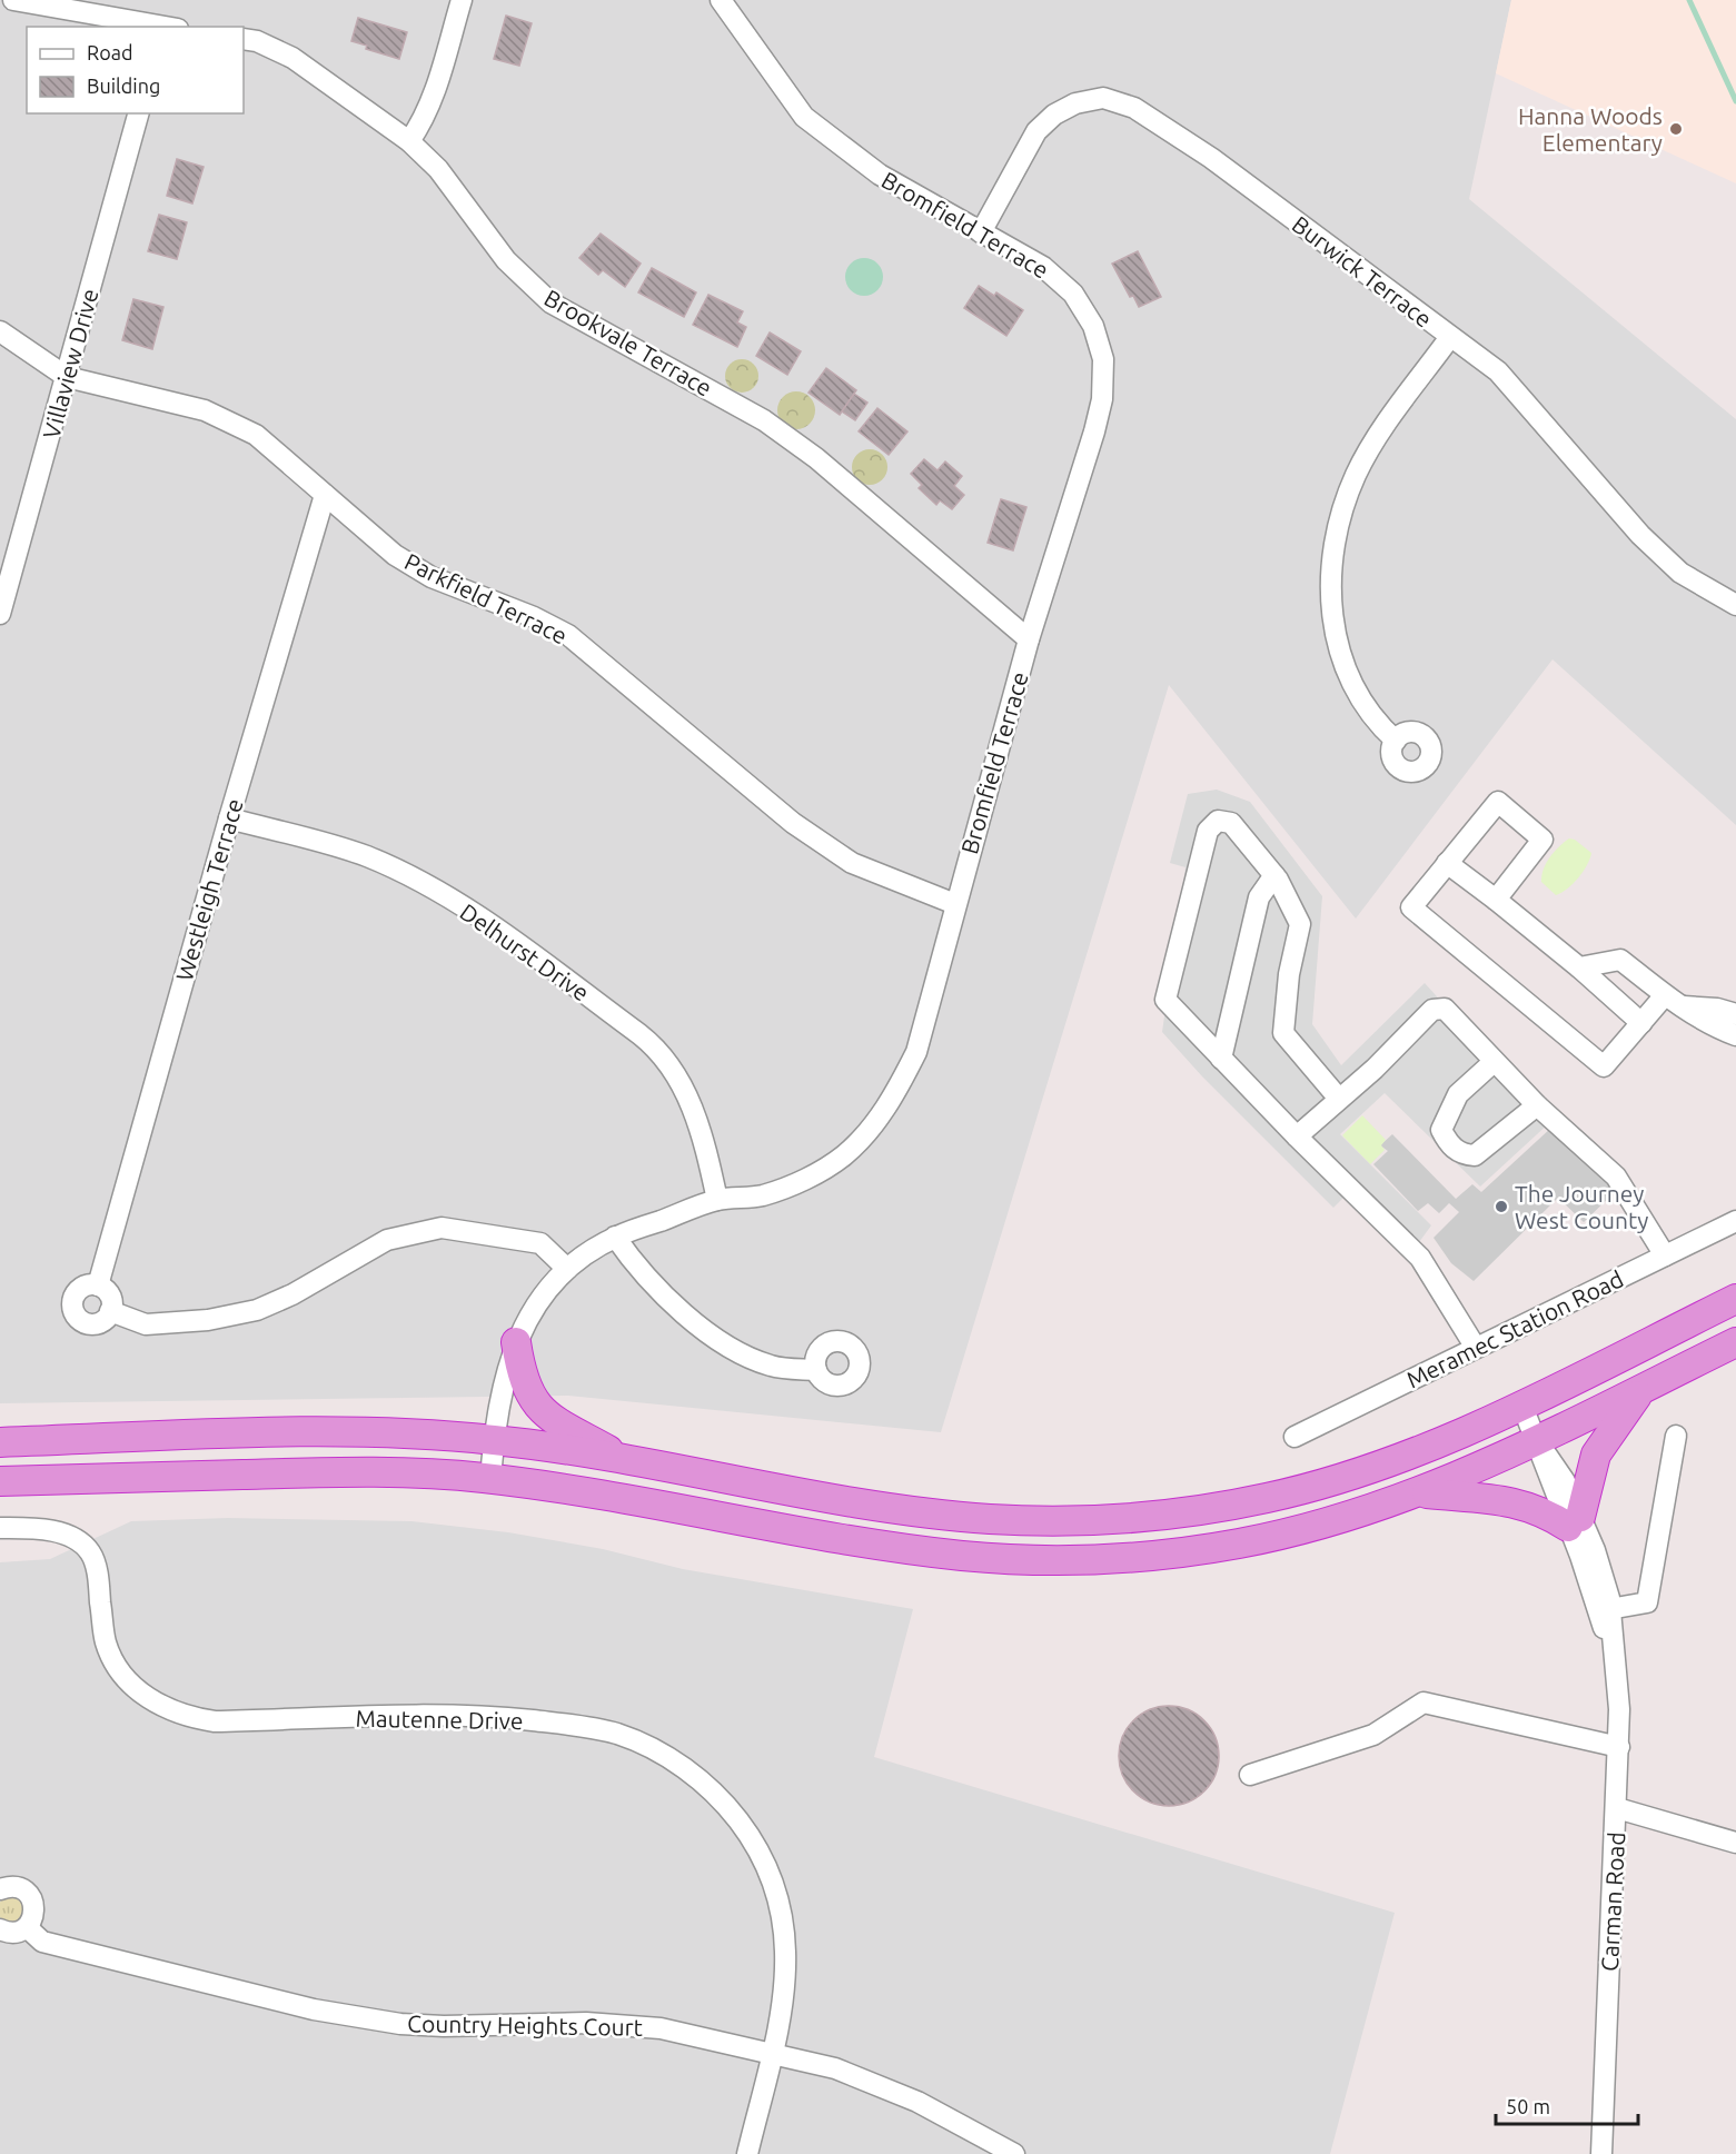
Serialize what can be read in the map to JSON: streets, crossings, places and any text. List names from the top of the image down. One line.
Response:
{"streets":{"street":["Bromfield Terrace","Burwick Terrace","Brookvale Terrace","Villaview Drive","Parkfield Terrace","Westleigh Terrace","Delhurst Drive","Meramec Station Road","Mautenne Drive","Carman Road","Country Heights Court"]},"crossings":[["Bromfield Terrace","Burwick Terrace"],["Bromfield Terrace","Brookvale Terrace"],["Bromfield Terrace","Parkfield Terrace"],["Bromfield Terrace","Delhurst Drive"],["Villaview Drive","Parkfield Terrace"],["Parkfield Terrace","Westleigh Terrace"],["Westleigh Terrace","Delhurst Drive"],["Mautenne Drive","Country Heights Court"]],"places":["Hanna Woods Elementary","The Journey West County"],"legend":["Road","Building"],"scale_bar":"50 m"}
